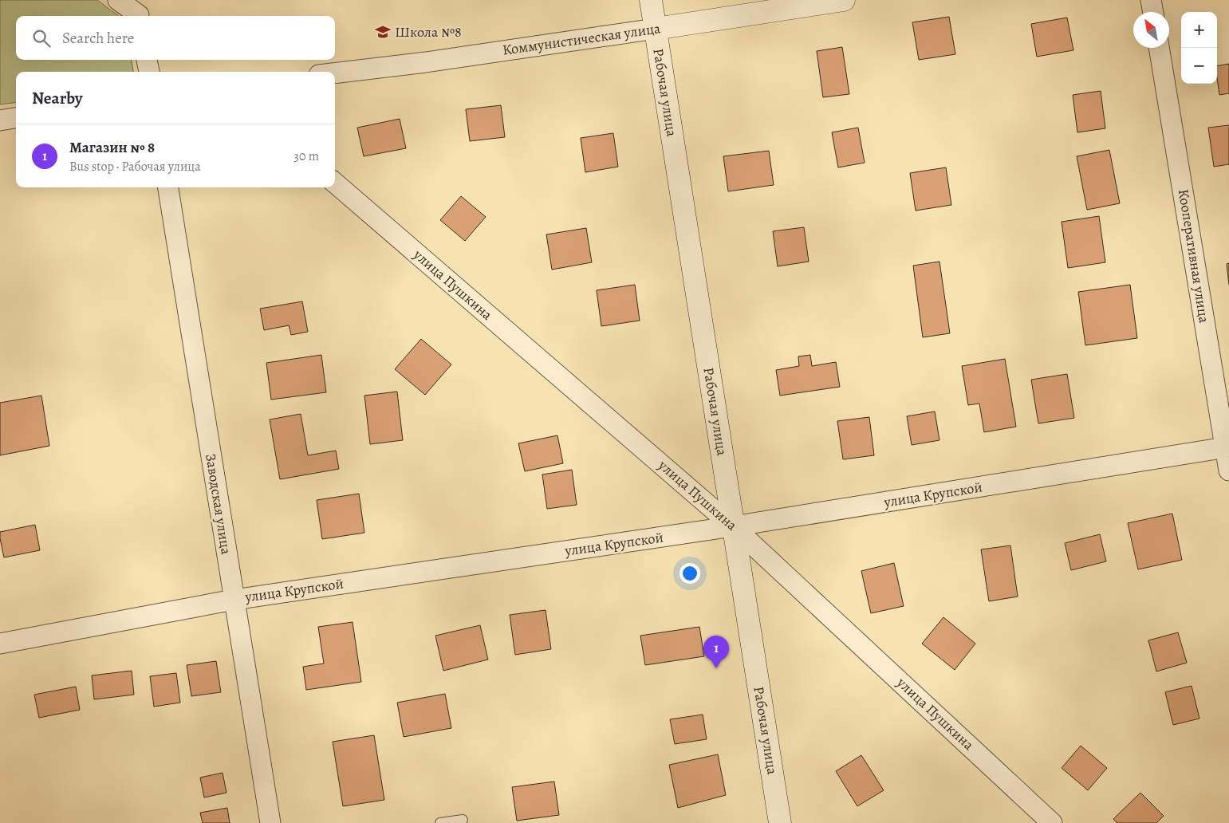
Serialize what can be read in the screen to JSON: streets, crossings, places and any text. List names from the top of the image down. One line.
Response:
{"streets":{"main road":["Коммунистическая улица","Рабочая улица"],"street":["Кооперативная улица","улица Пушкина","улица Крупской","Заводская улица"]},"crossings":[["Коммунистическая улица","Рабочая улица"],["Рабочая улица","улица Пушкина"],["Рабочая улица","улица Крупской"],["Кооперативная улица","улица Крупской"],["улица Пушкина","улица Крупской"],["улица Крупской","Заводская улица"]],"places":{"school or university":["Школа №8"]},"north":"top left","page":{"map_buttons":["+","−"],"search":"Search here","heading":"Nearby","list":[{"mark":"1","name":"Магазин № 8","note":"Bus stop · Рабочая улица","value":"30 m"}],"pins":"1"}}
